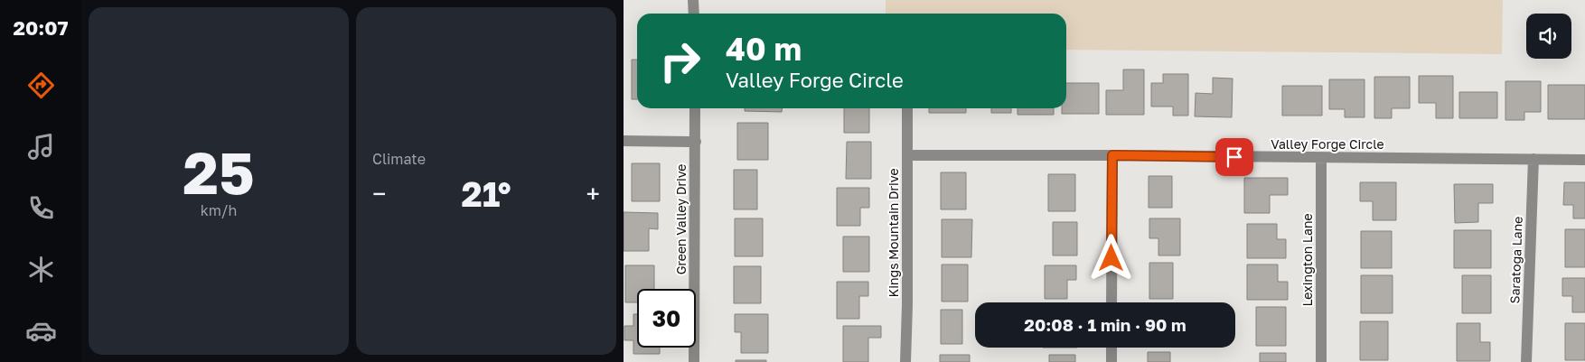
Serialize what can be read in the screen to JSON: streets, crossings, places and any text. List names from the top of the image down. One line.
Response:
{"streets":{"street":["Valley Forge Circle","Green Valley Drive","Kings Mountain Drive","Lexington Lane","Saratoga Lane"]},"crossings":[["Valley Forge Circle","Kings Mountain Drive"],["Valley Forge Circle","Lexington Lane"],["Valley Forge Circle","Saratoga Lane"]],"page":{"tabs":"20:07","tile":[["25","km/h"],"Climate"],"turn":["40 m","Valley Forge Circle"],"heat":["−","21°","+"],"limit":"30","trip":"20:08 · 1 min · 90 m"}}
